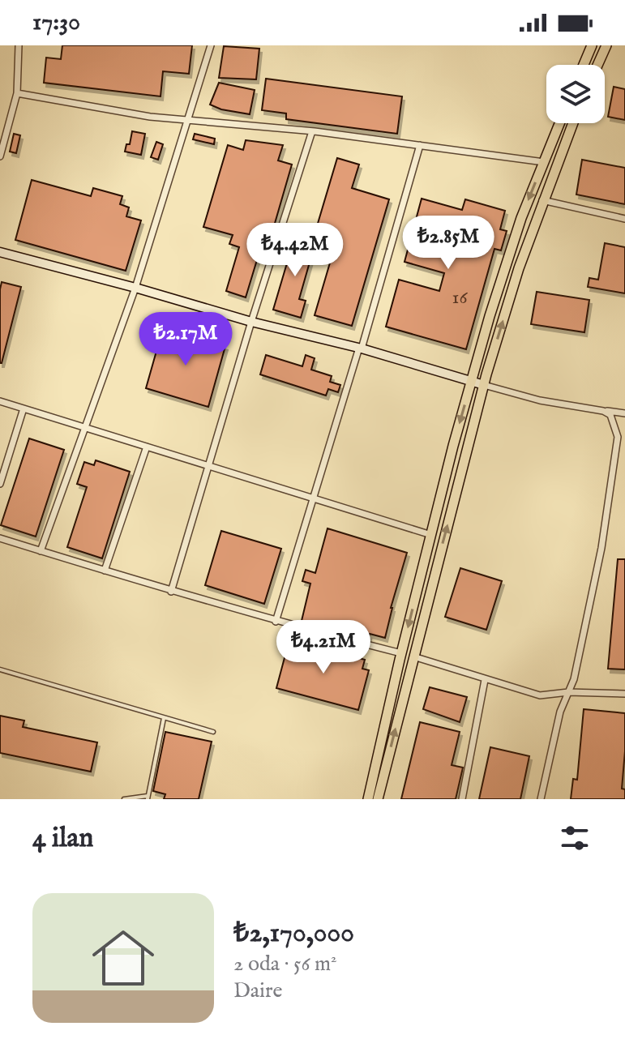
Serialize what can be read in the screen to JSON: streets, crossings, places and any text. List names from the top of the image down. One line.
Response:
{"house_numbers":["16"],"page":{"status":"17:30","price":["₺2.85M","₺4.42M","₺2.17M","₺4.21M"],"heading":"4 ilan","list":[{"name":"₺2,170,000","note":"2 oda · 56 m² · Daire"}]}}
